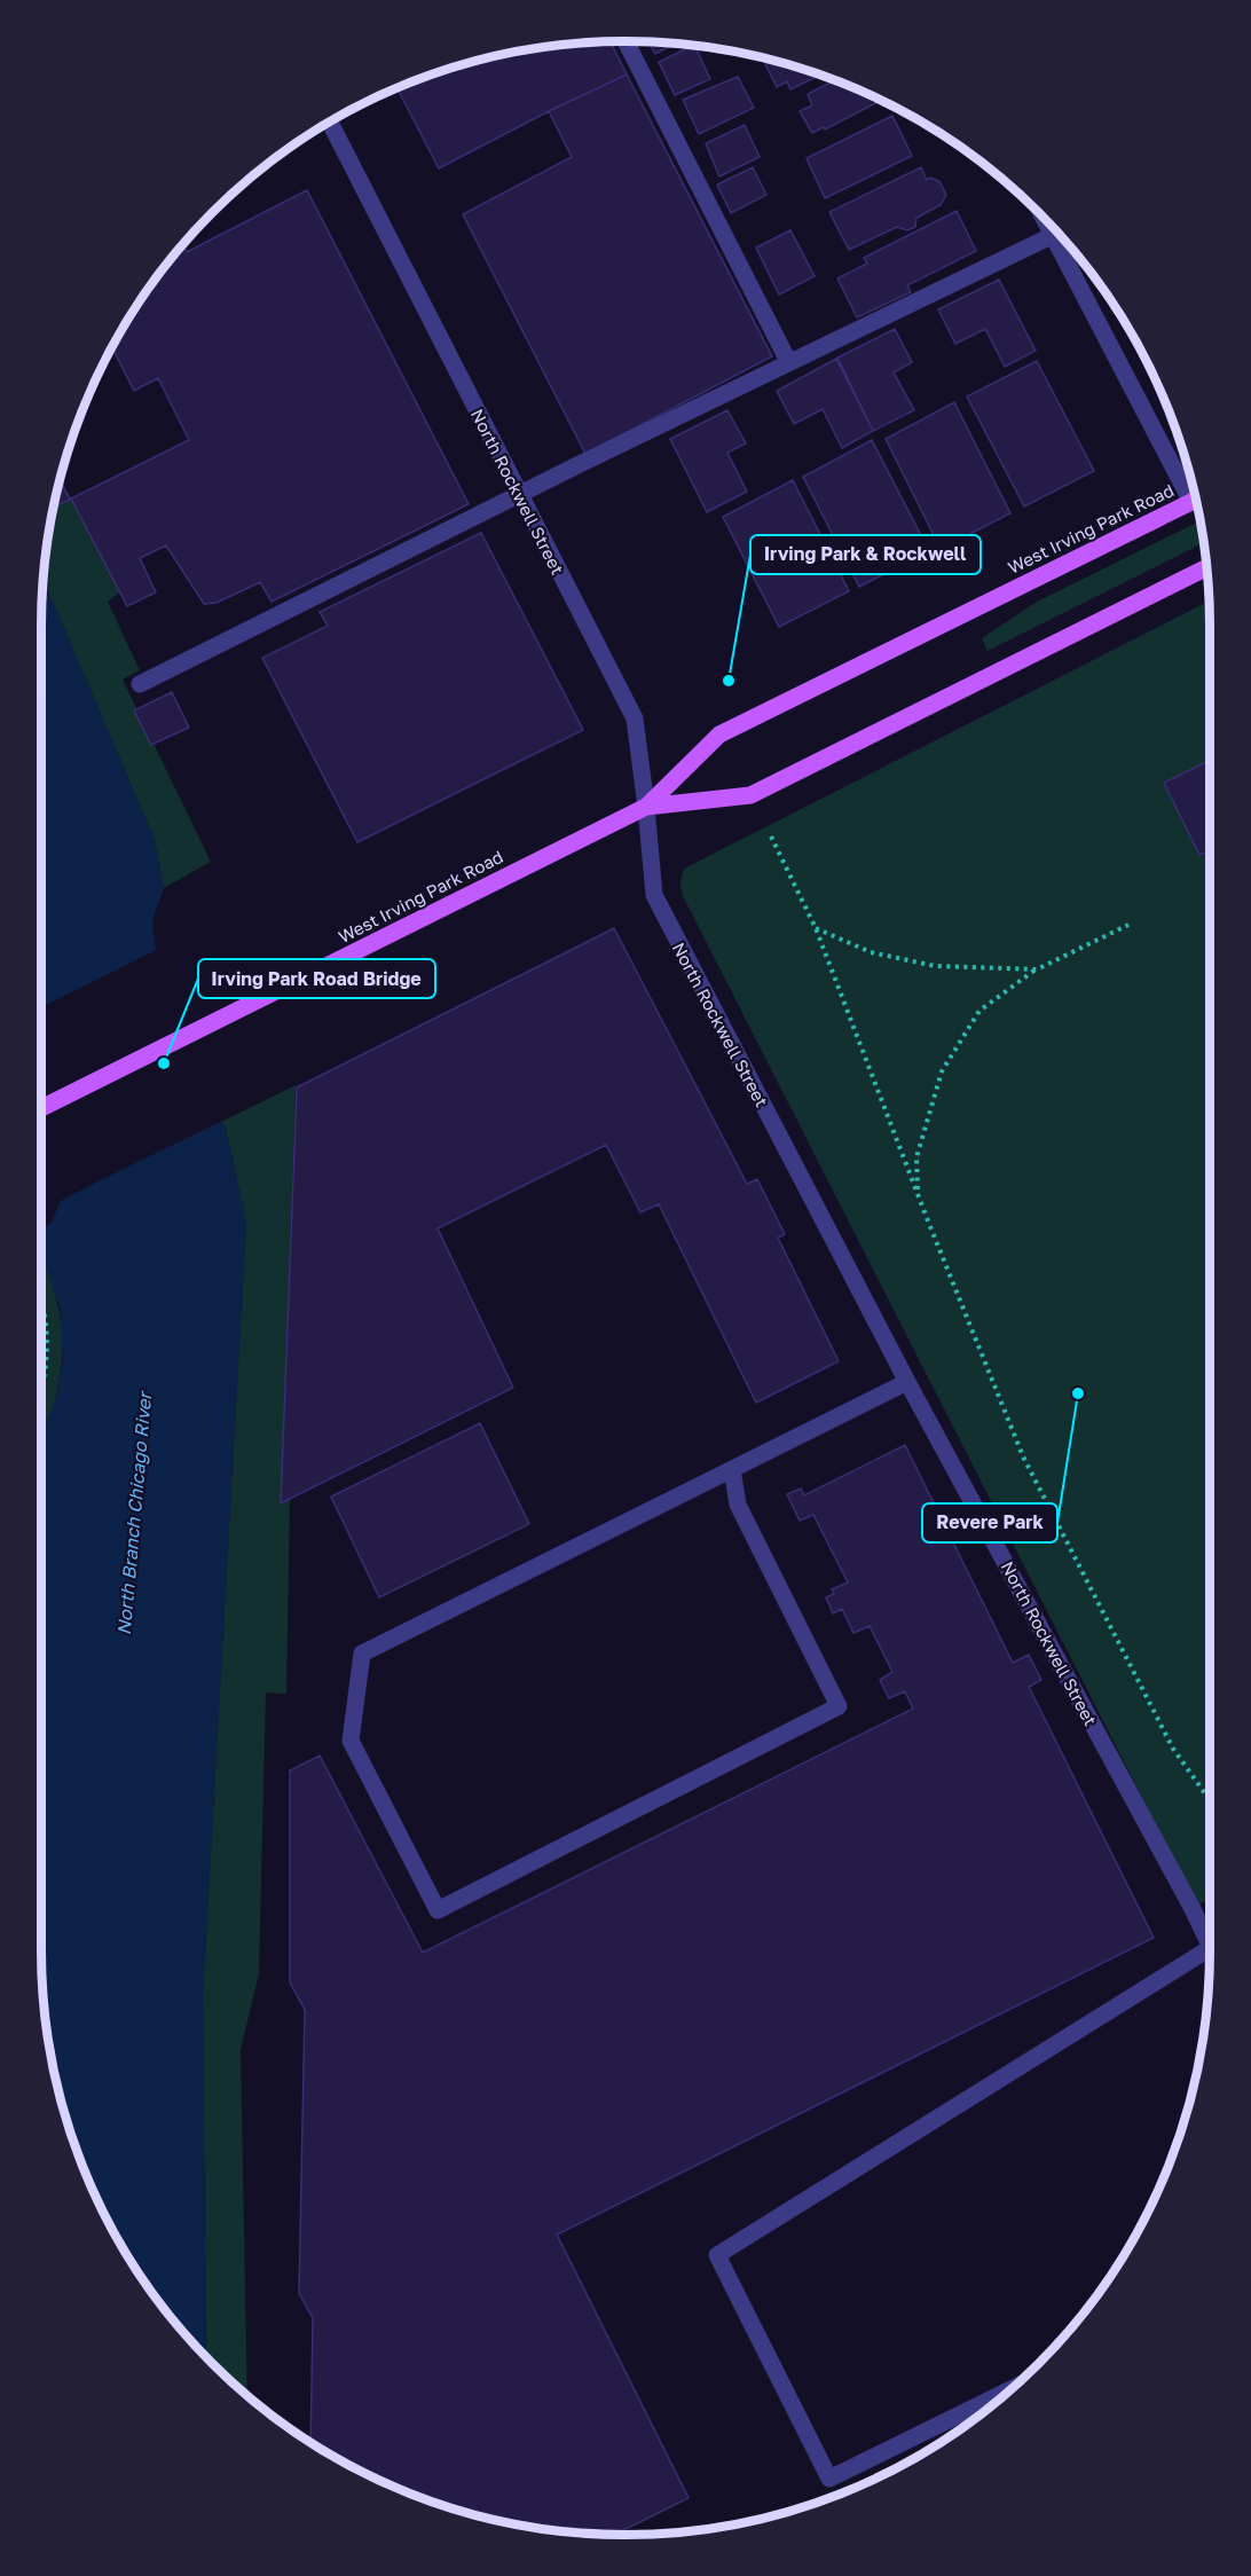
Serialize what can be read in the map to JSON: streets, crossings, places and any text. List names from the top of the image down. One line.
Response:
{"streets":{"main road":["West Irving Park Road"],"street":["North Rockwell Street"]},"crossings":[["North Rockwell Street","West Irving Park Road"]],"water":["North Branch Chicago River"],"places":["Irving Park & Rockwell","Irving Park Road Bridge","Revere Park"]}
